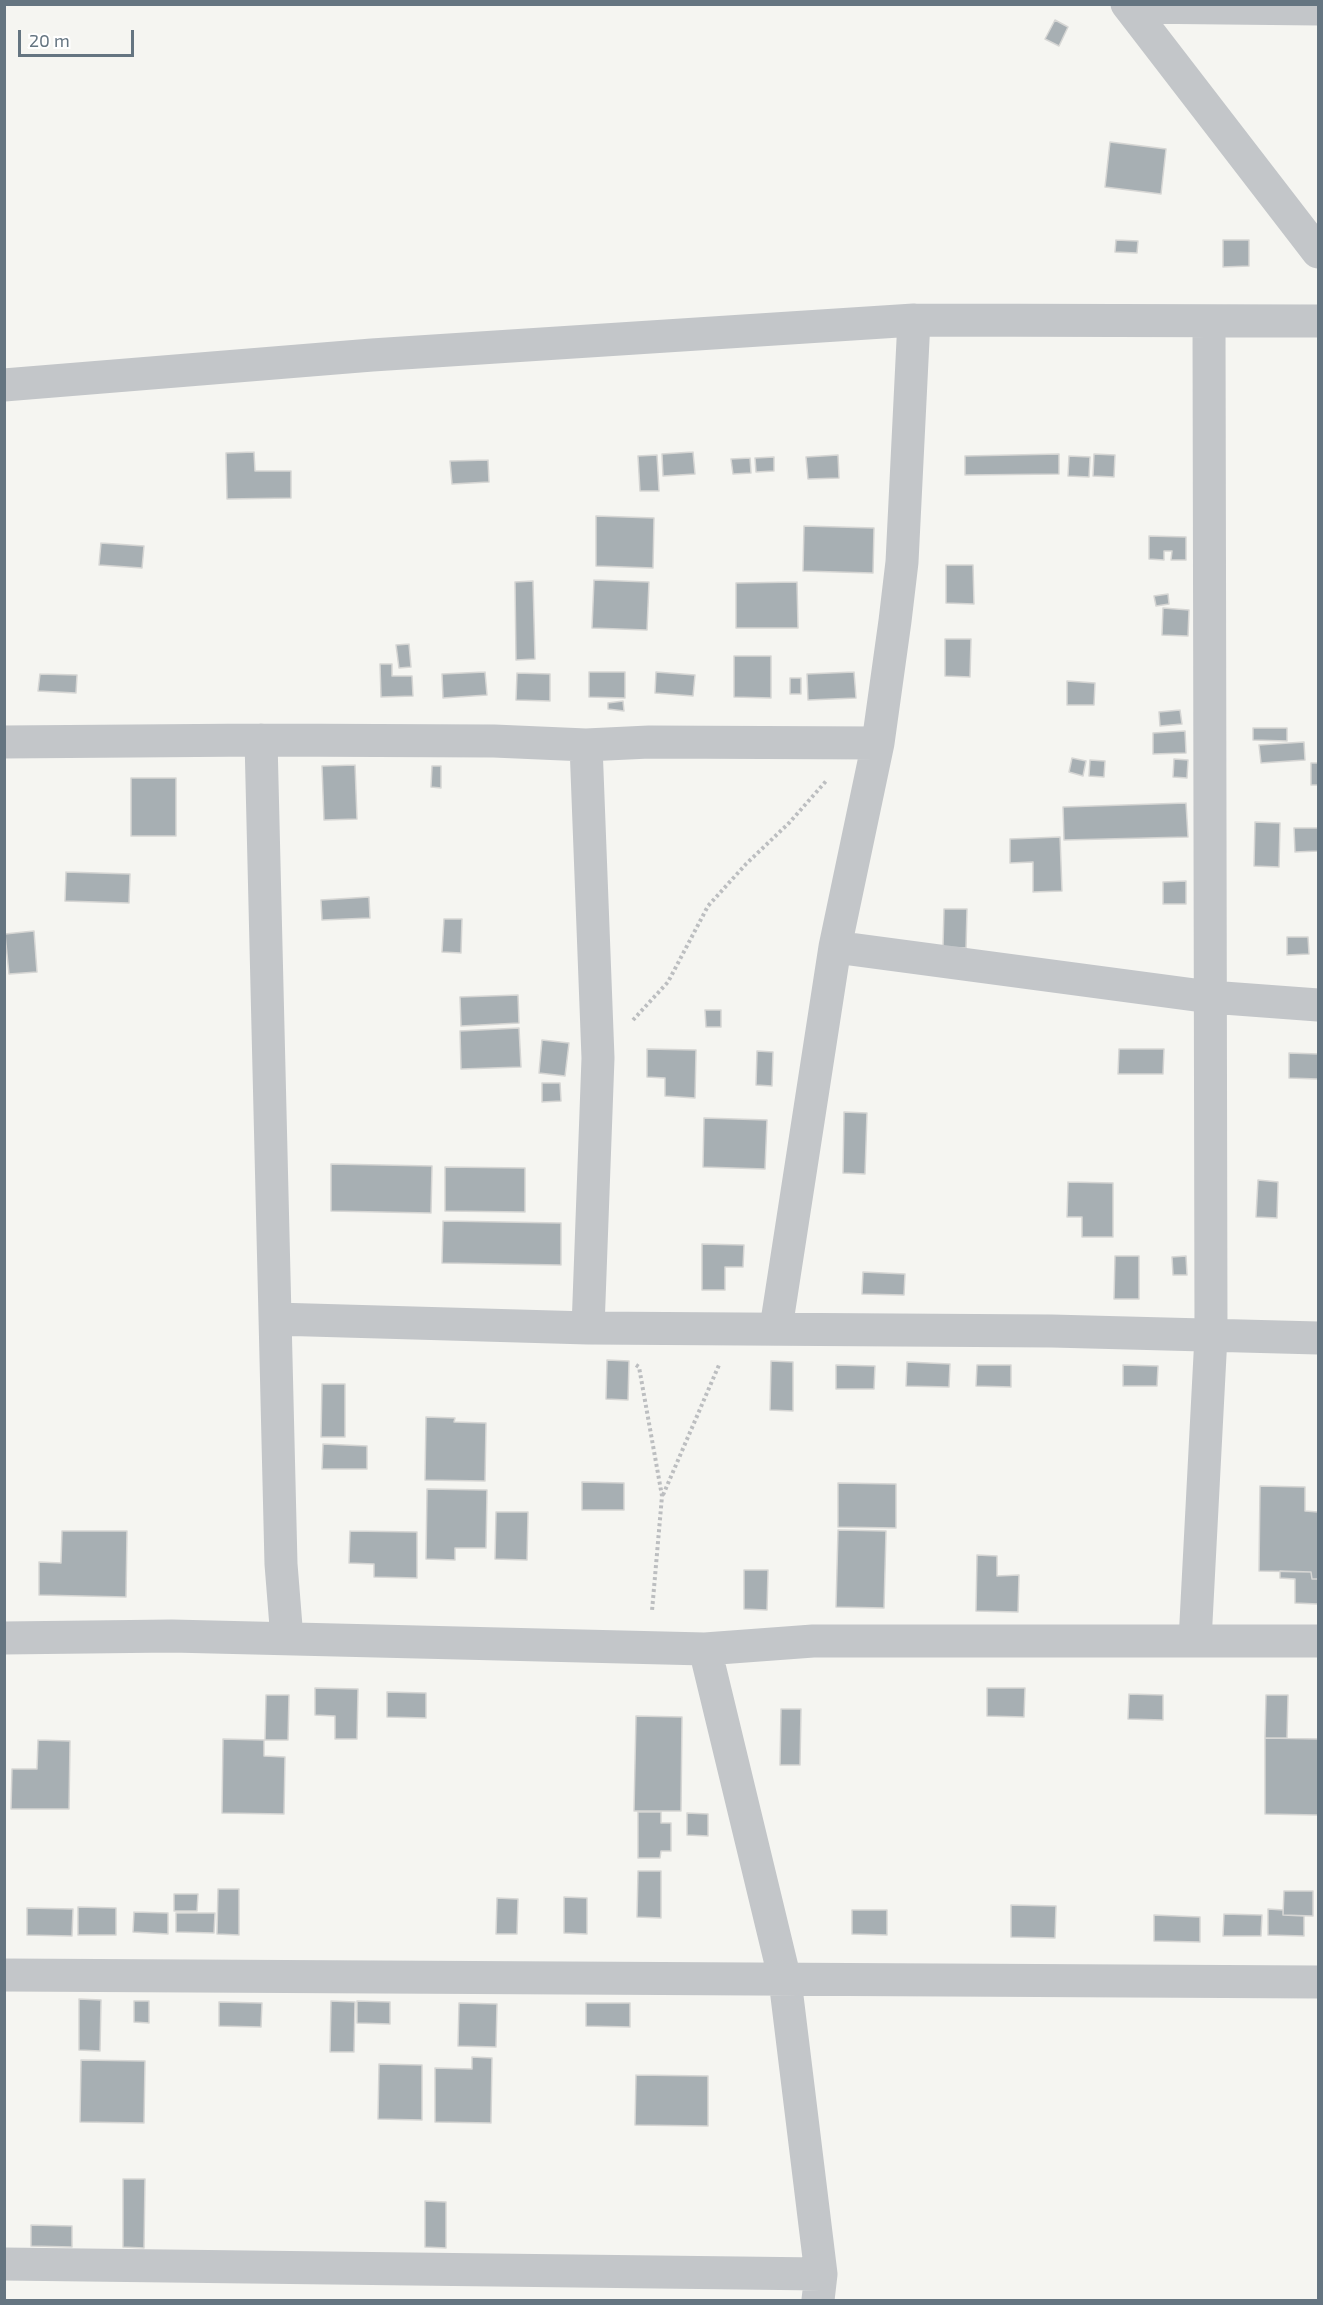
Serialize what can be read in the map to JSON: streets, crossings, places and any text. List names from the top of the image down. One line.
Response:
{"scale_bar":"20 m"}
